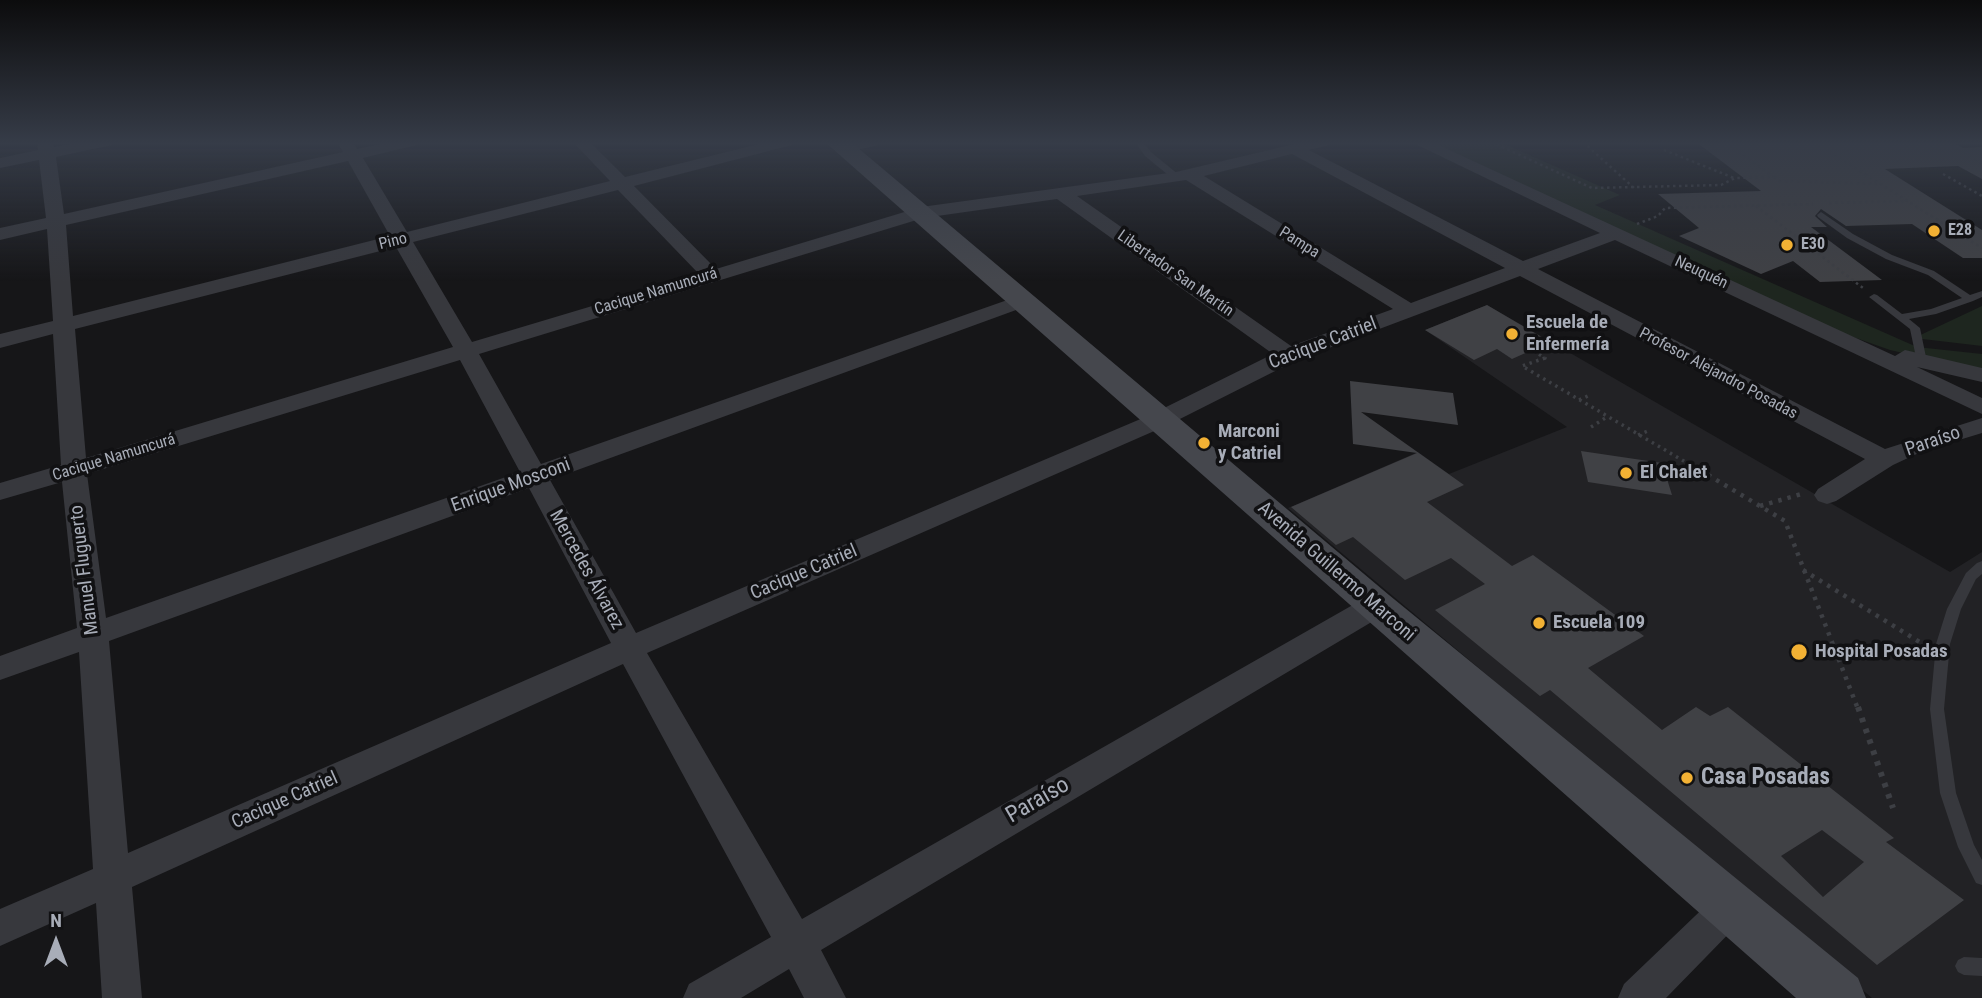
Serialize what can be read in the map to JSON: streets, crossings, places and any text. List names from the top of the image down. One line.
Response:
{"streets":{"main road":["Avenida Guillermo Marconi"],"street":["Pino","Pampa","Neuquén","Libertador San Martín","Cacique Namuncurá","Cacique Catriel","Profesor Alejandro Posadas","Paraíso","Enrique Mosconi","Manuel Fluguerto","Mercedes Álvarez"]},"crossings":[["Pino","Manuel Fluguerto"],["Pino","Mercedes Álvarez"],["Pampa","Cacique Catriel"],["Neuquén","Cacique Catriel"],["Libertador San Martín","Cacique Namuncurá"],["Libertador San Martín","Cacique Catriel"],["Cacique Namuncurá","Manuel Fluguerto"],["Cacique Namuncurá","Mercedes Álvarez"],["Cacique Namuncurá","Avenida Guillermo Marconi"],["Cacique Catriel","Profesor Alejandro Posadas"],["Cacique Catriel","Manuel Fluguerto"],["Cacique Catriel","Mercedes Álvarez"],["Cacique Catriel","Avenida Guillermo Marconi"],["Profesor Alejandro Posadas","Paraíso"],["Paraíso","Mercedes Álvarez"],["Paraíso","Avenida Guillermo Marconi"],["Enrique Mosconi","Manuel Fluguerto"],["Enrique Mosconi","Mercedes Álvarez"],["Enrique Mosconi","Avenida Guillermo Marconi"]],"places":["E28","E30","Escuela de Enfermería","Marconi y Catriel","El Chalet","Escuela 109","Hospital Posadas","Casa Posadas"],"north":"top"}
